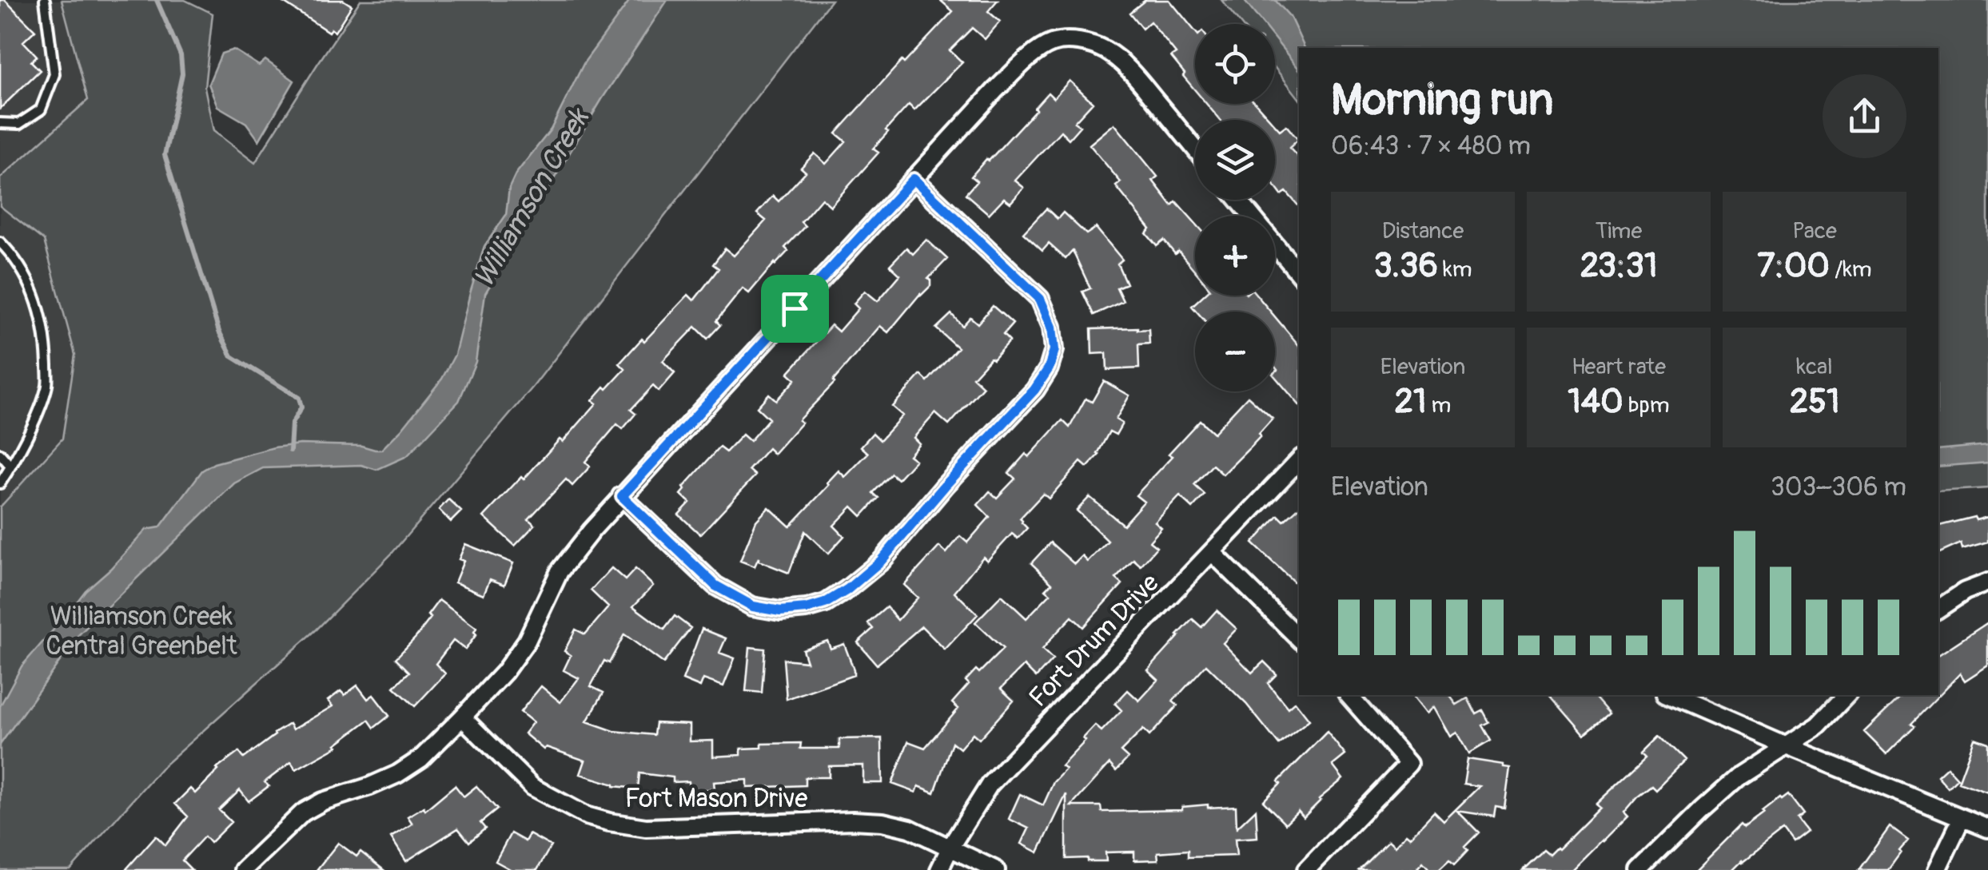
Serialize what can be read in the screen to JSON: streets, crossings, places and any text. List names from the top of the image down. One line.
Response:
{"streets":{"street":["Fort Drum Drive","Fort Mason Drive"]},"crossings":[["Fort Drum Drive","Fort Mason Drive"]],"water":["Williamson Creek"],"parks":["Williamson Creek Central Greenbelt"],"page":{"map_buttons":["+","−"],"heading":["Morning run","06:43 · 7 × 480 m"],"stats":[["Distance","3.36 km"],["Time","23:31"],["Pace","7:00 /km"],["Elevation","21 m"],["Heart rate","140 bpm"],["kcal","251"]],"chart":["Elevation","303–306 m"]}}
